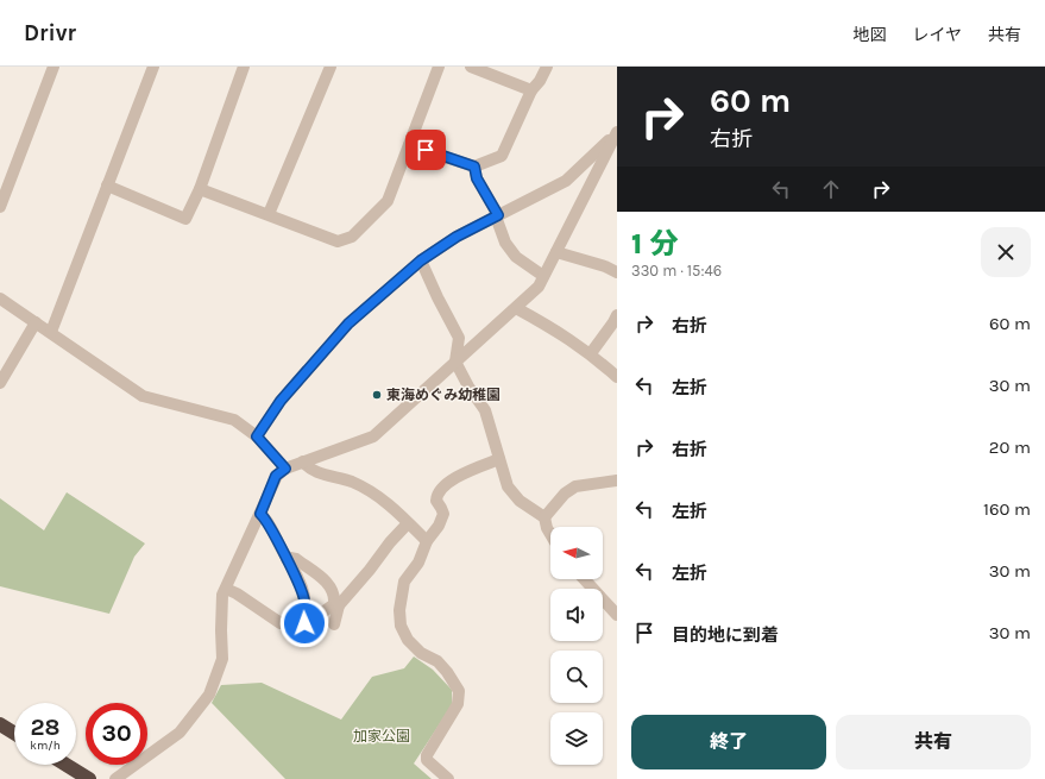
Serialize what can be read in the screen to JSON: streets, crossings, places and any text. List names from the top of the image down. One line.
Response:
{"parks":["加家公園"],"places":["東海めぐみ幼稚園"],"north":"left","page":{"header":"Drivr","nav":["地図","レイヤ","共有"],"turn":["60 m","右折"],"heading":["1 分","330 m · 15:46"],"list":[{"name":"右折","value":"60 m"},{"name":"左折","value":"30 m"},{"name":"右折","value":"20 m"},{"name":"左折","value":"160 m"},{"name":"左折","value":"30 m"},{"name":"目的地に到着","value":"30 m"}],"speed":"28 km/h","limit":"30","buttons":["終了","共有"]}}
